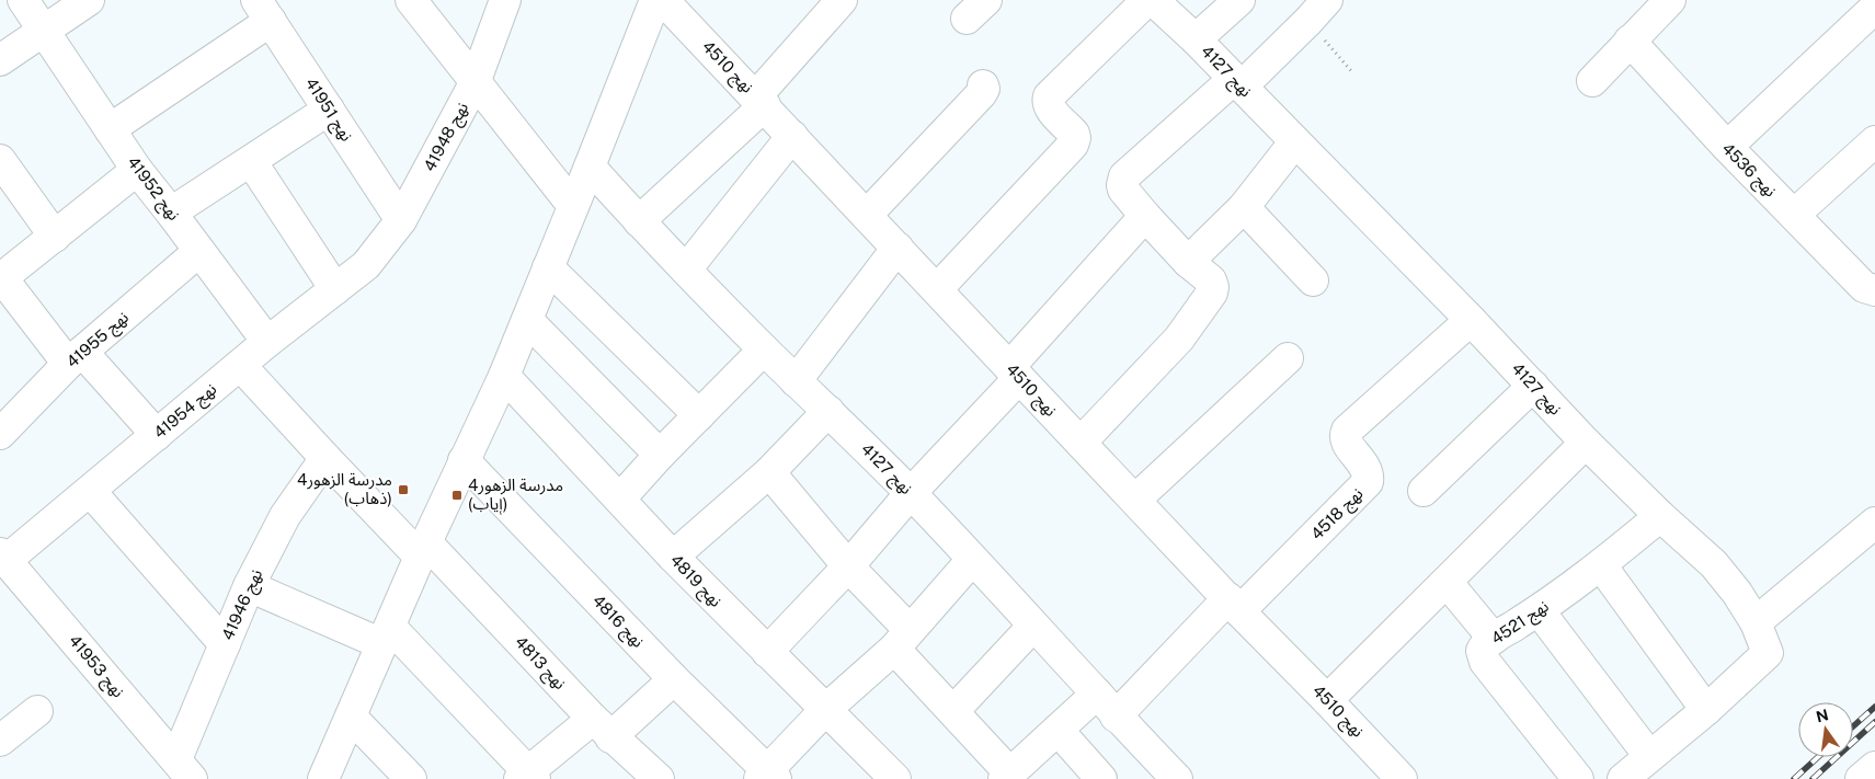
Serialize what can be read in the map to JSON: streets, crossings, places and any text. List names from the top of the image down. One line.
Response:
{"streets":{"main road":["نهج 4510","نهج 4127","نهج 41951","نهج 41948","نهج 4536","نهج 41952","نهج 41955","نهج 41954","نهج 4518","نهج 4819","نهج 41946","نهج 4816","نهج 4521","نهج 4813","نهج 41953"]},"crossings":[["نهج 4510","نهج 4518"],["نهج 4127","نهج 4518"],["نهج 4127","نهج 4521"],["نهج 41951","نهج 41948"],["نهج 41948","نهج 41954"],["نهج 41952","نهج 41955"],["نهج 41952","نهج 41954"],["نهج 41954","نهج 41953"],["نهج 41946","نهج 41953"]],"places":{"transit":["مدرسة الزهور4 (ذهاب)","مدرسة الزهور4 (إياب)"]},"north":"top"}
